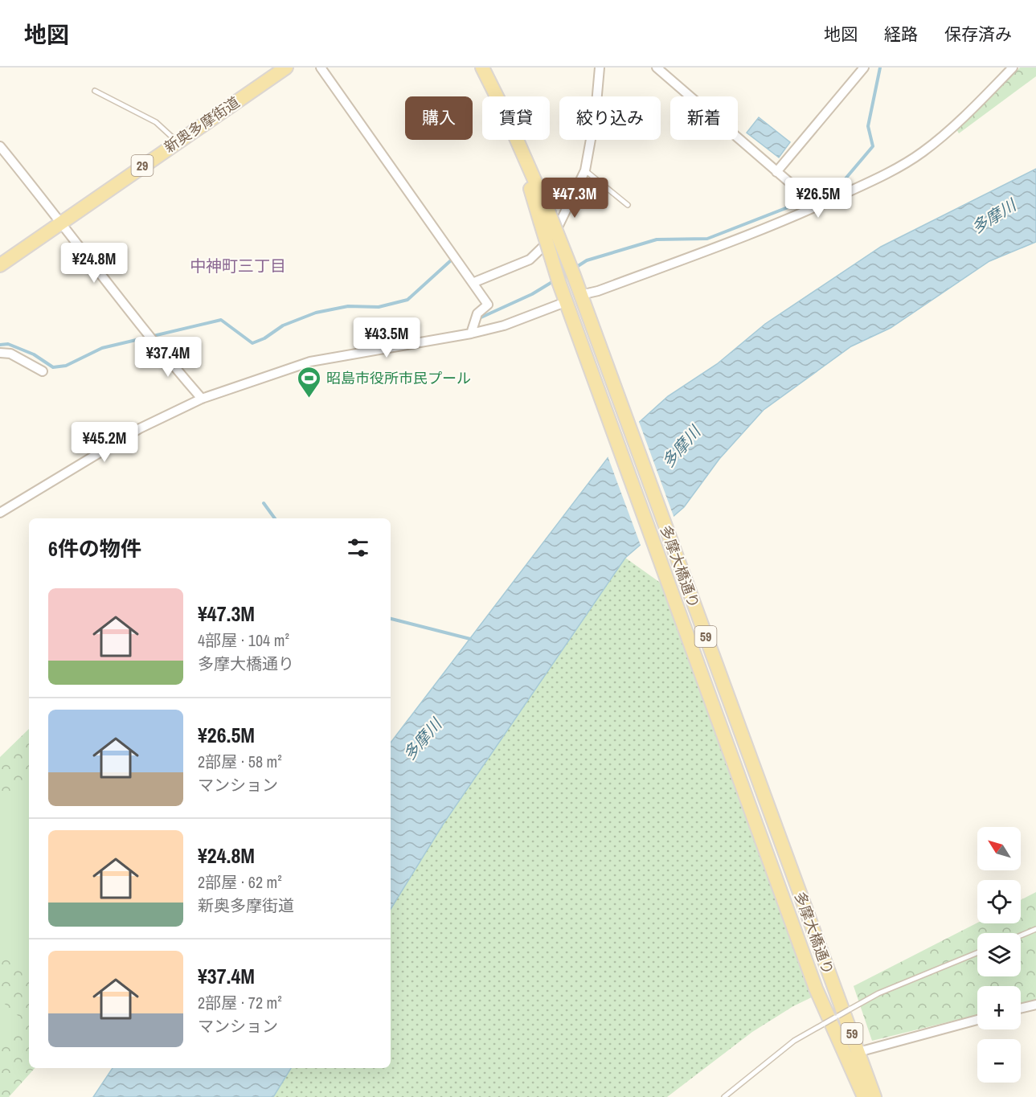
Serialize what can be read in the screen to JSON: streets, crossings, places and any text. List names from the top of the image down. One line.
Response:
{"streets":{"main road":["新奥多摩街道","29","多摩大橋通り","59"]},"districts":["中神町三丁目"],"water":["多摩川"],"places":{"sports":["昭島市役所市民プール"]},"north":"top left","page":{"header":"地図","nav":["地図","経路","保存済み"],"chip":["購入","賃貸","絞り込み","新着"],"price":["¥47.3M","¥26.5M","¥24.8M","¥43.5M","¥37.4M","¥45.2M"],"heading":"6件の物件","list":[{"name":"¥47.3M","note":"4部屋 · 104 m² · 多摩大橋通り"},{"name":"¥26.5M","note":"2部屋 · 58 m² · マンション"},{"name":"¥24.8M","note":"2部屋 · 62 m² · 新奥多摩街道"},{"name":"¥37.4M","note":"2部屋 · 72 m² · マンション"}],"map_buttons":["+","−"]}}
